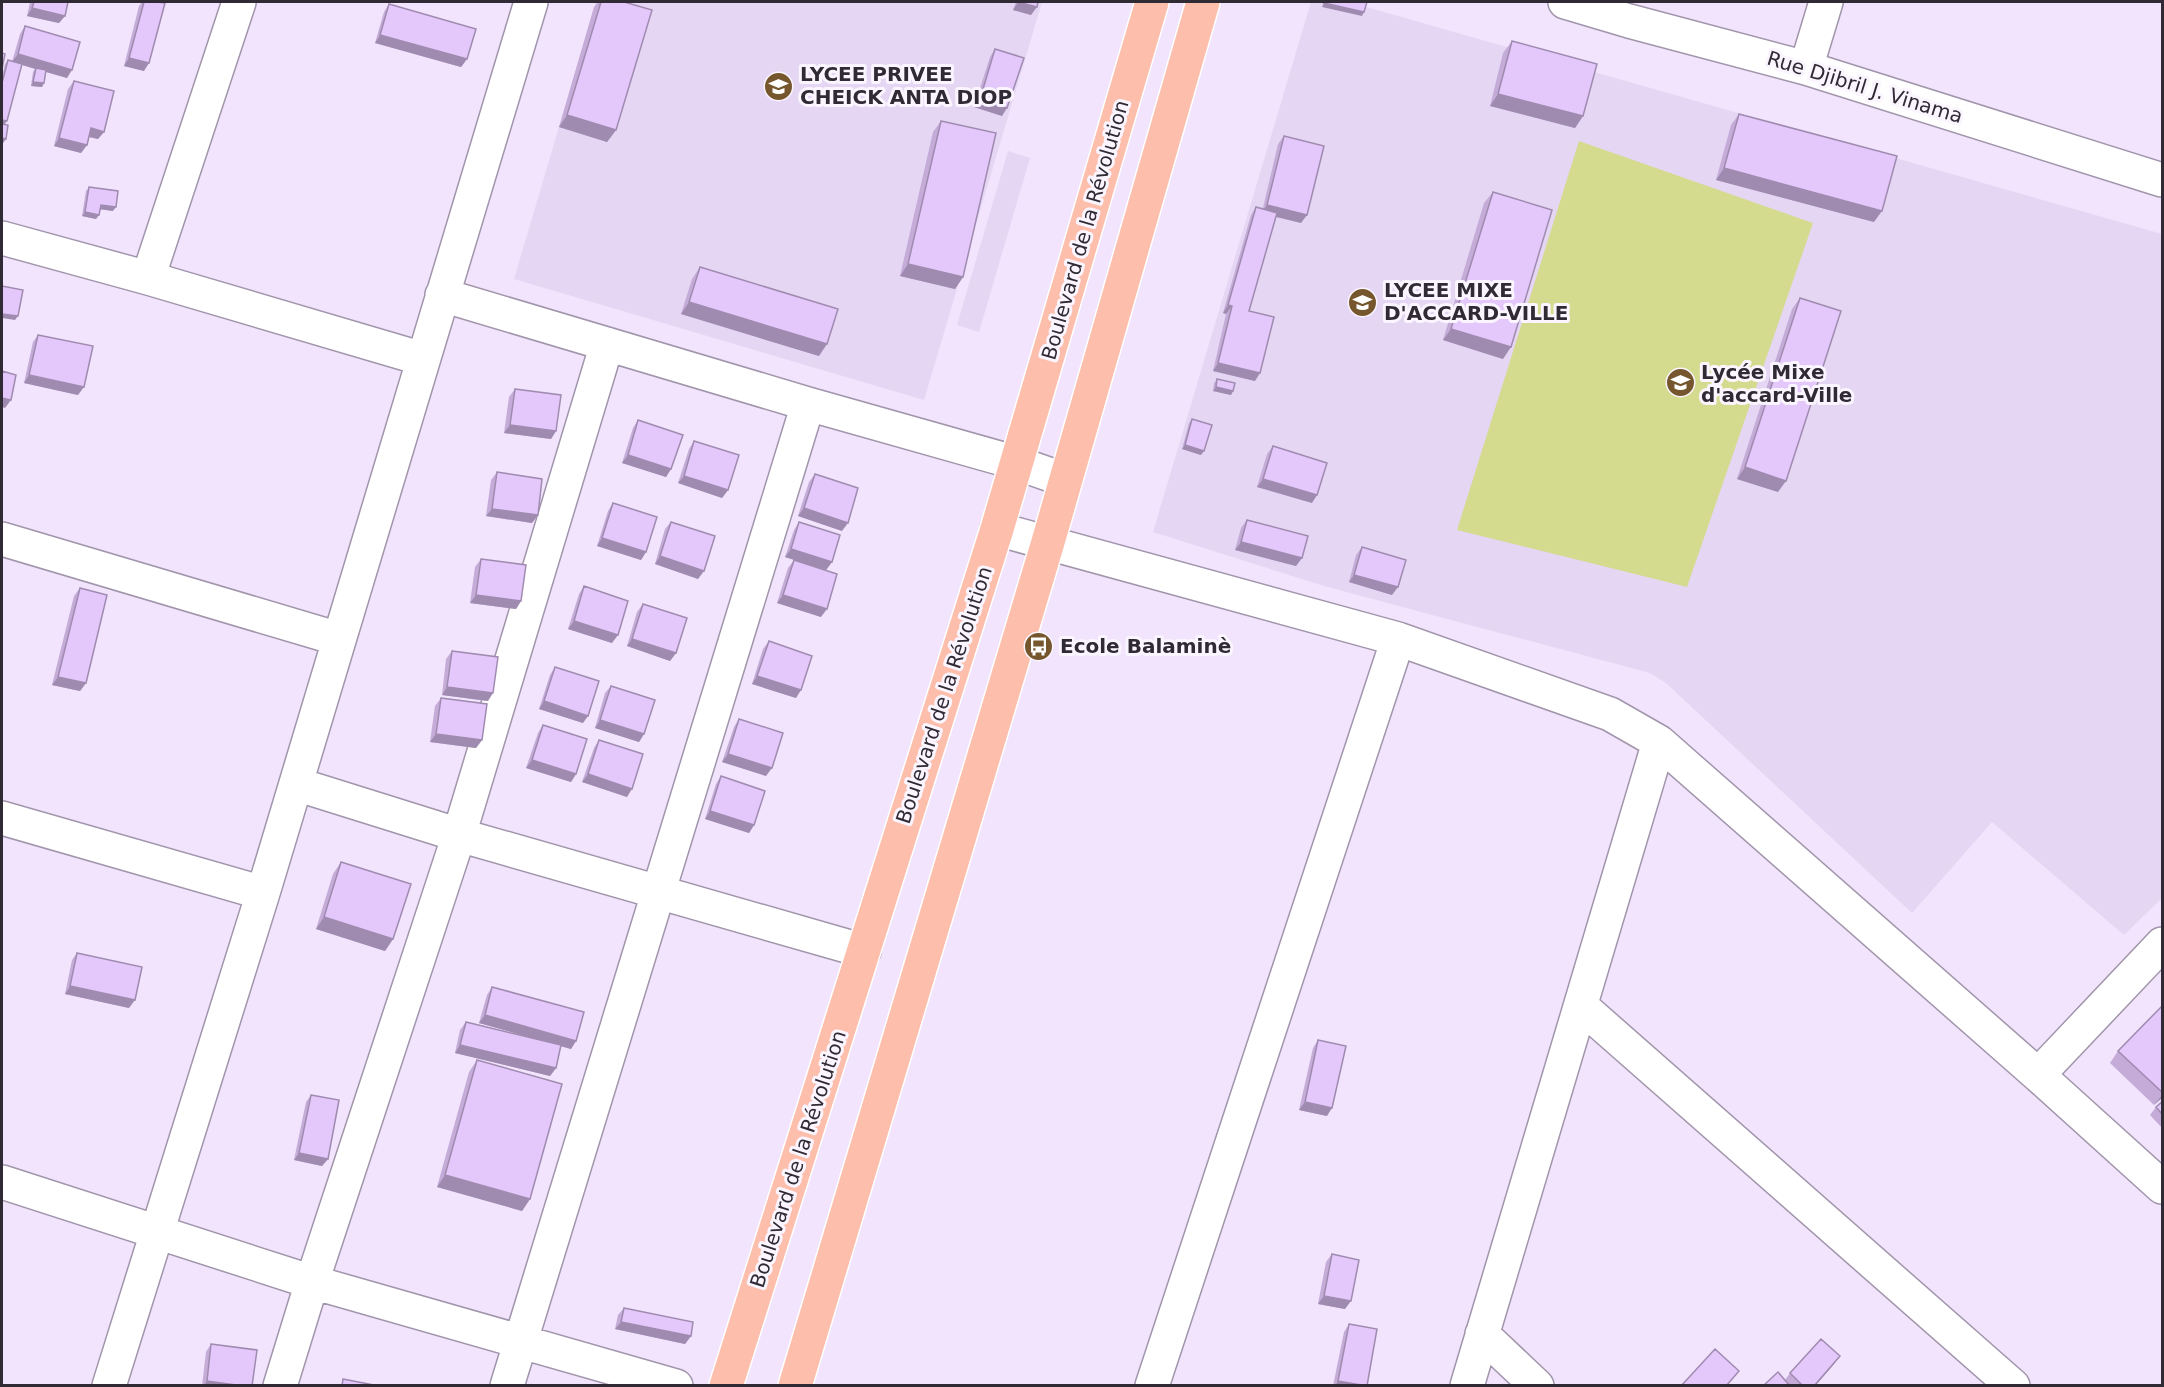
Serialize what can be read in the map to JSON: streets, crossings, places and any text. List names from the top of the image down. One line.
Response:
{"streets":{"main road":["Boulevard de la Révolution"],"street":["Rue Djibril J. Vinama"]},"places":{"school or university":["LYCEE PRIVEE CHEICK ANTA DIOP","LYCEE MIXE D'ACCARD-VILLE","Lycée Mixe d'accard-Ville"],"bus stop":["Ecole Balaminè"]}}
